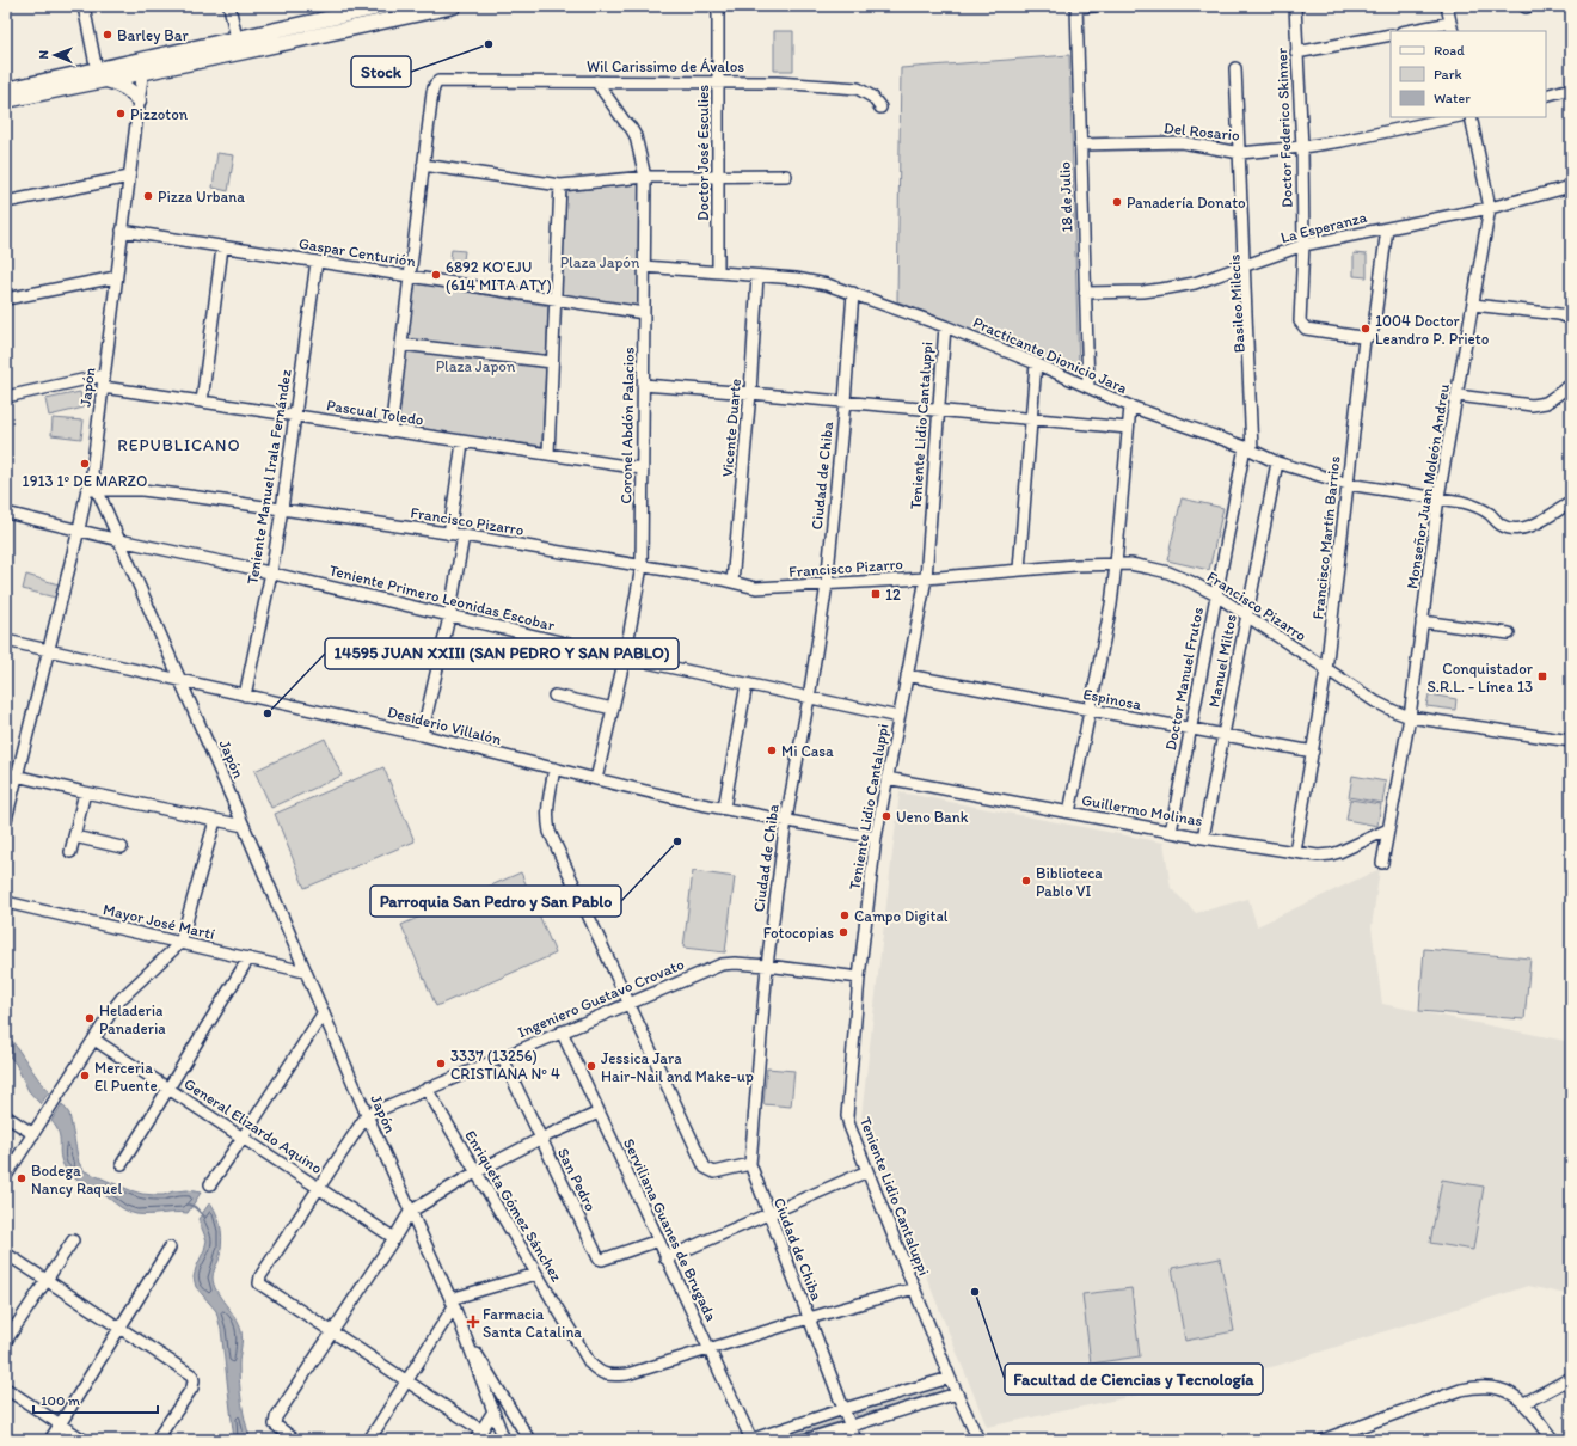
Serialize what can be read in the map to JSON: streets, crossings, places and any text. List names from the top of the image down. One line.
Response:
{"streets":{"street":["Wil Carissimo de Ávalos","Doctor Federico Skinner","Del Rosario","Doctor José Esculies","18 de Julio","La Esperanza","Gaspar Centurión","Basileo Milecis","Practicante Dionicio Jara","Japón","Pascual Toledo","Coronel Abdón Palacios","Teniente Lidio Cantaluppi","Vicente Duarte","Ciudad de Chiba","Teniente Manuel Irala Fernández","Monseñor Juan Moleón Andreu","Francisco Pizarro","Francisco Martín Barrios","Teniente Primero Leonidas Escobar","Manuel Miltos","Doctor Manuel Frutos","Espinosa","Desiderio Villalón","Guillermo Molinas","Mayor José Martí","Ingeniero Gustavo Crovato","General Elizardo Aquino","San Pedro","Enriqueta Gómez Sánchez","Serviliana Guanes de Brugada"]},"crossings":[["Wil Carissimo de Ávalos","Doctor José Esculies"],["Wil Carissimo de Ávalos","Coronel Abdón Palacios"],["Doctor Federico Skinner","Del Rosario"],["Doctor Federico Skinner","La Esperanza"],["Doctor Federico Skinner","Francisco Martín Barrios"],["Del Rosario","18 de Julio"],["Del Rosario","Basileo Milecis"],["Doctor José Esculies","Practicante Dionicio Jara"],["18 de Julio","La Esperanza"],["18 de Julio","Practicante Dionicio Jara"],["La Esperanza","Basileo Milecis"],["La Esperanza","Monseñor Juan Moleón Andreu"],["Gaspar Centurión","Japón"],["Gaspar Centurión","Coronel Abdón Palacios"],["Gaspar Centurión","Teniente Manuel Irala Fernández"],["Basileo Milecis","Practicante Dionicio Jara"],["Basileo Milecis","Doctor Manuel Frutos"],["Practicante Dionicio Jara","Coronel Abdón Palacios"],["Practicante Dionicio Jara","Teniente Lidio Cantaluppi"],["Practicante Dionicio Jara","Vicente Duarte"],["Practicante Dionicio Jara","Ciudad de Chiba"],["Practicante Dionicio Jara","Monseñor Juan Moleón Andreu"],["Practicante Dionicio Jara","Francisco Martín Barrios"],["Practicante Dionicio Jara","Manuel Miltos"],["Practicante Dionicio Jara","Doctor Manuel Frutos"],["Japón","Pascual Toledo"],["Japón","Francisco Pizarro"],["Japón","Teniente Primero Leonidas Escobar"],["Japón","Desiderio Villalón"],["Japón","Mayor José Martí"],["Japón","Ingeniero Gustavo Crovato"],["Pascual Toledo","Coronel Abdón Palacios"],["Pascual Toledo","Teniente Manuel Irala Fernández"],["Coronel Abdón Palacios","Francisco Pizarro"],["Coronel Abdón Palacios","Teniente Primero Leonidas Escobar"],["Coronel Abdón Palacios","Desiderio Villalón"],["Teniente Lidio Cantaluppi","Francisco Pizarro"],["Teniente Lidio Cantaluppi","Teniente Primero Leonidas Escobar"],["Teniente Lidio Cantaluppi","Espinosa"],["Teniente Lidio Cantaluppi","Desiderio Villalón"],["Teniente Lidio Cantaluppi","Guillermo Molinas"],["Teniente Lidio Cantaluppi","Ingeniero Gustavo Crovato"],["Vicente Duarte","Francisco Pizarro"],["Ciudad de Chiba","Francisco Pizarro"],["Ciudad de Chiba","Teniente Primero Leonidas Escobar"],["Ciudad de Chiba","Desiderio Villalón"],["Ciudad de Chiba","Ingeniero Gustavo Crovato"],["Teniente Manuel Irala Fernández","Francisco Pizarro"],["Teniente Manuel Irala Fernández","Teniente Primero Leonidas Escobar"],["Teniente Manuel Irala Fernández","Desiderio Villalón"],["Monseñor Juan Moleón Andreu","Francisco Pizarro"],["Monseñor Juan Moleón Andreu","Guillermo Molinas"],["Francisco Pizarro","Francisco Martín Barrios"],["Francisco Pizarro","Manuel Miltos"],["Francisco Pizarro","Doctor Manuel Frutos"],["Francisco Martín Barrios","Espinosa"],["Francisco Martín Barrios","Guillermo Molinas"],["Manuel Miltos","Espinosa"],["Manuel Miltos","Guillermo Molinas"],["Doctor Manuel Frutos","Espinosa"],["Doctor Manuel Frutos","Guillermo Molinas"],["Ingeniero Gustavo Crovato","San Pedro"],["Ingeniero Gustavo Crovato","Enriqueta Gómez Sánchez"],["Ingeniero Gustavo Crovato","Serviliana Guanes de Brugada"],["San Pedro","Serviliana Guanes de Brugada"],["Enriqueta Gómez Sánchez","Serviliana Guanes de Brugada"]],"districts":["REPUBLICANO"],"parks":["Plaza Japón","Plaza Japon"],"places":{"other":["Barley Bar","Stock","Pizzoton","Pizza Urbana","Panadería Donato","6892 KO'EJU (614 MITA ATY)","1004 Doctor Leandro P. Prieto","1913 1º DE MARZO","14595 JUAN XXIII (SAN PEDRO Y SAN PABLO)","Mi Casa","Ueno Bank","Parroquia San Pedro y San Pablo","Biblioteca Pablo VI","Campo Digital","Fotocopias","Heladeria Panaderia","3337 (13256) CRISTIANA Nº 4","Jessica Jara Hair-Nail and Make-up","Merceria El Puente","Bodega Nancy Raquel","Facultad de Ciencias y Tecnología"],"transit":["12","Conquistador S.R.L. - Línea 13"],"health":["Farmacia Santa Catalina"]},"legend":["Road","Park","Water"],"scale_bar":"100 m","north":"left"}
